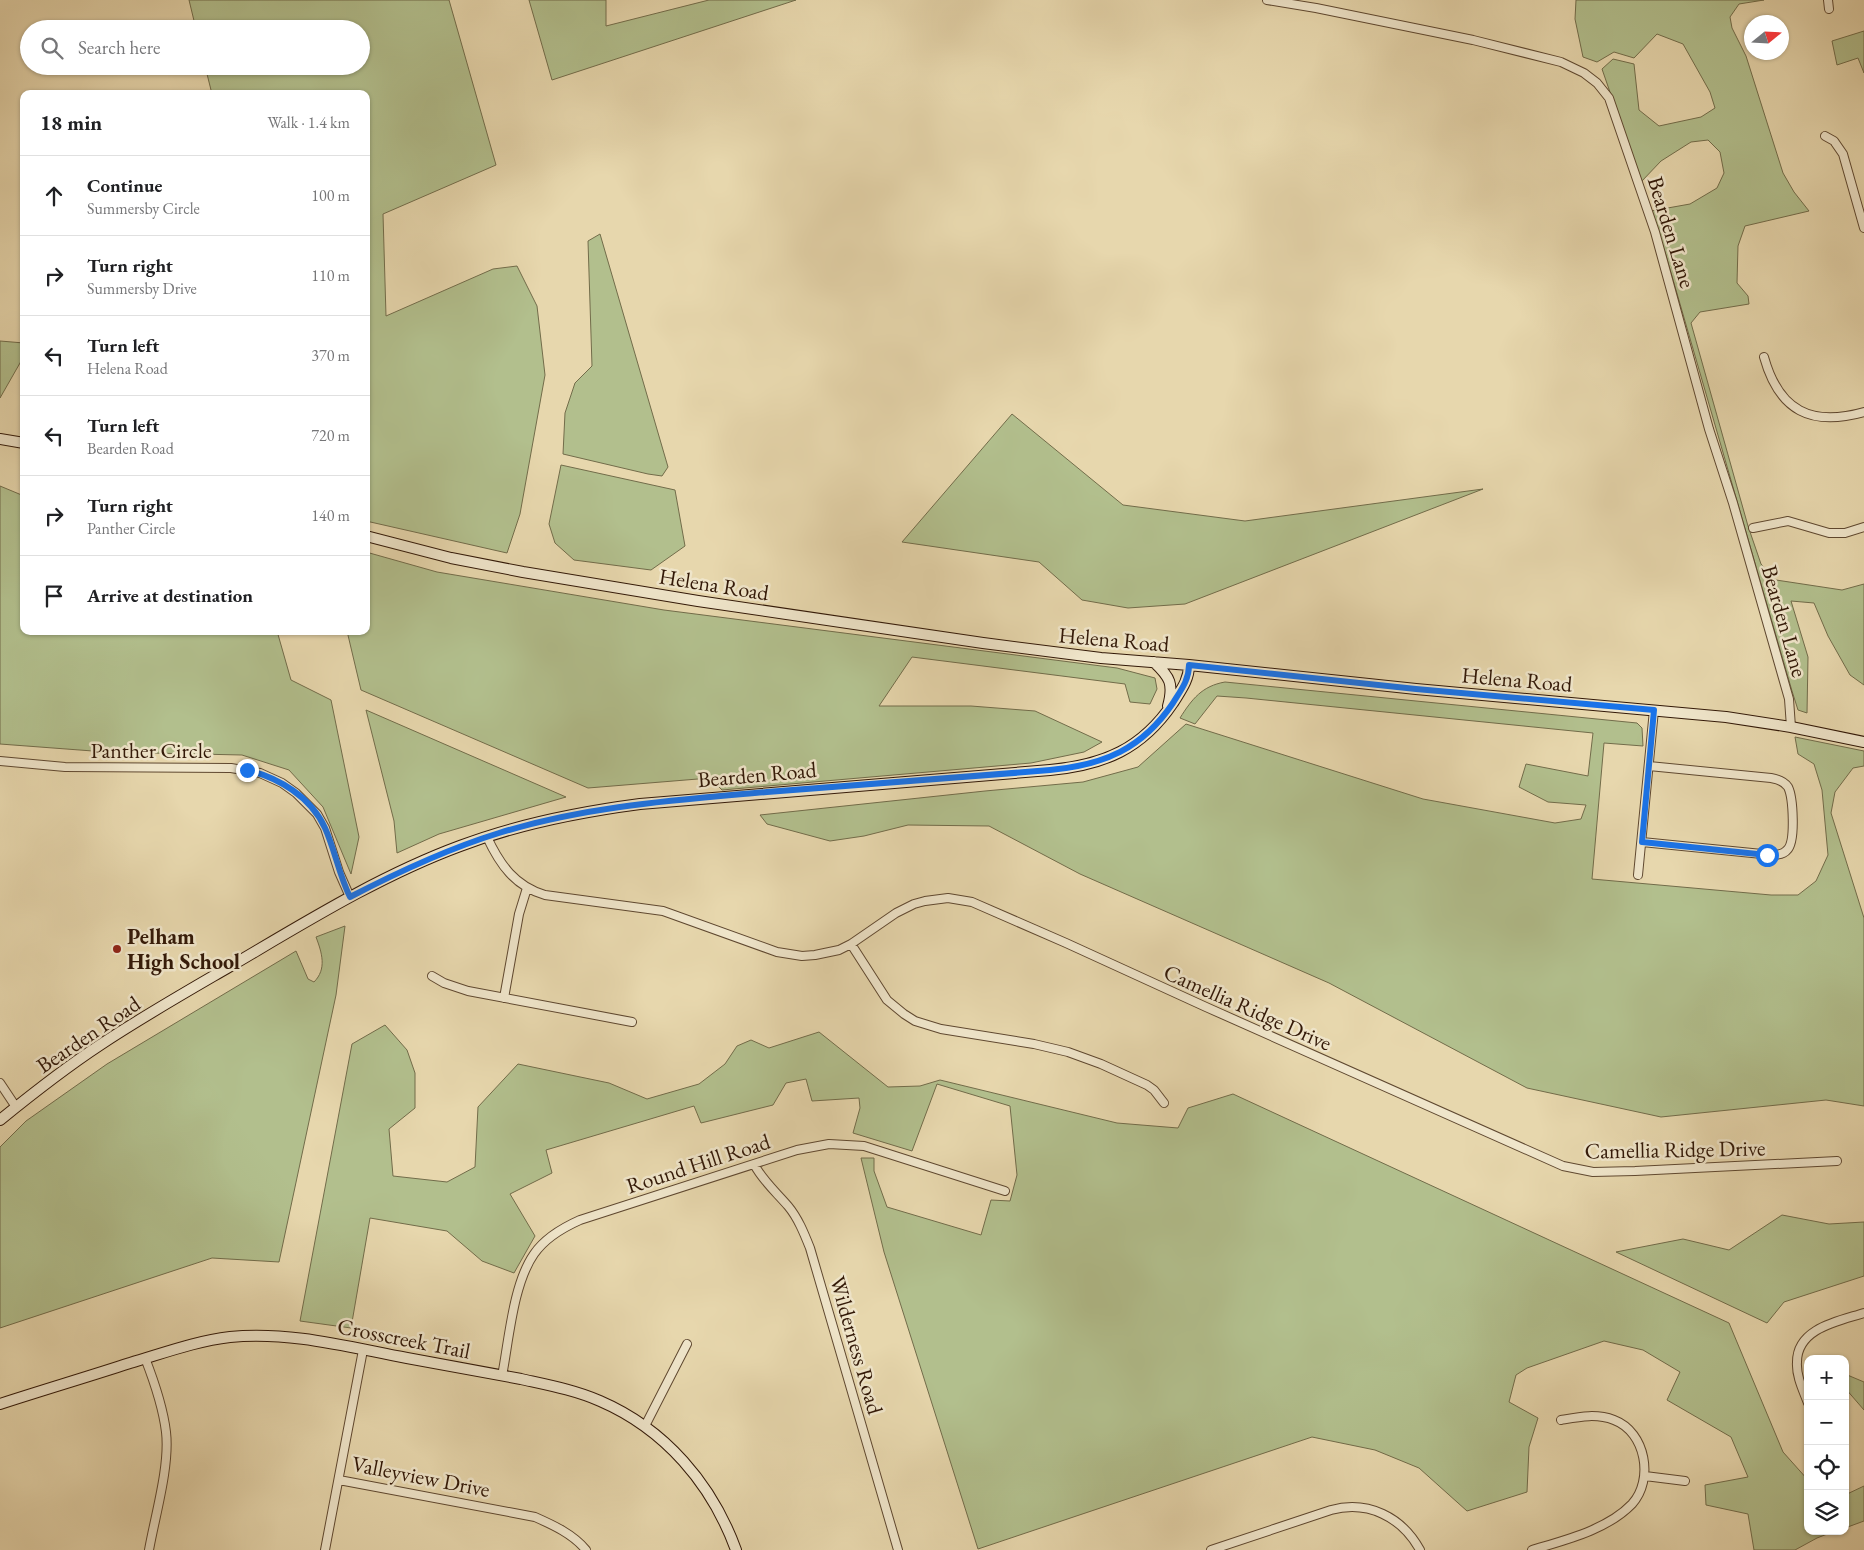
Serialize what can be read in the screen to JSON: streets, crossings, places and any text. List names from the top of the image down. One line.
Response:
{"streets":{"street":["Bearden Lane","Helena Road","Panther Circle","Bearden Road","Camellia Ridge Drive","Round Hill Road","Crosscreek Trail","Wilderness Road","Valleyview Drive"]},"crossings":[["Bearden Lane","Helena Road"],["Helena Road","Bearden Road"],["Panther Circle","Bearden Road"],["Round Hill Road","Crosscreek Trail"],["Round Hill Road","Wilderness Road"],["Crosscreek Trail","Valleyview Drive"]],"places":["Pelham High School"],"north":"right","page":{"search":"Search here","heading":["18 min","Walk · 1.4 km"],"list":[["Continue","Summersby Circle","100 m"],["Turn right","Summersby Drive","110 m"],["Turn left","Helena Road","370 m"],["Turn left","Bearden Road","720 m"],["Turn right","Panther Circle","140 m"],"Arrive at destination"],"map_buttons":["+","−"]}}
